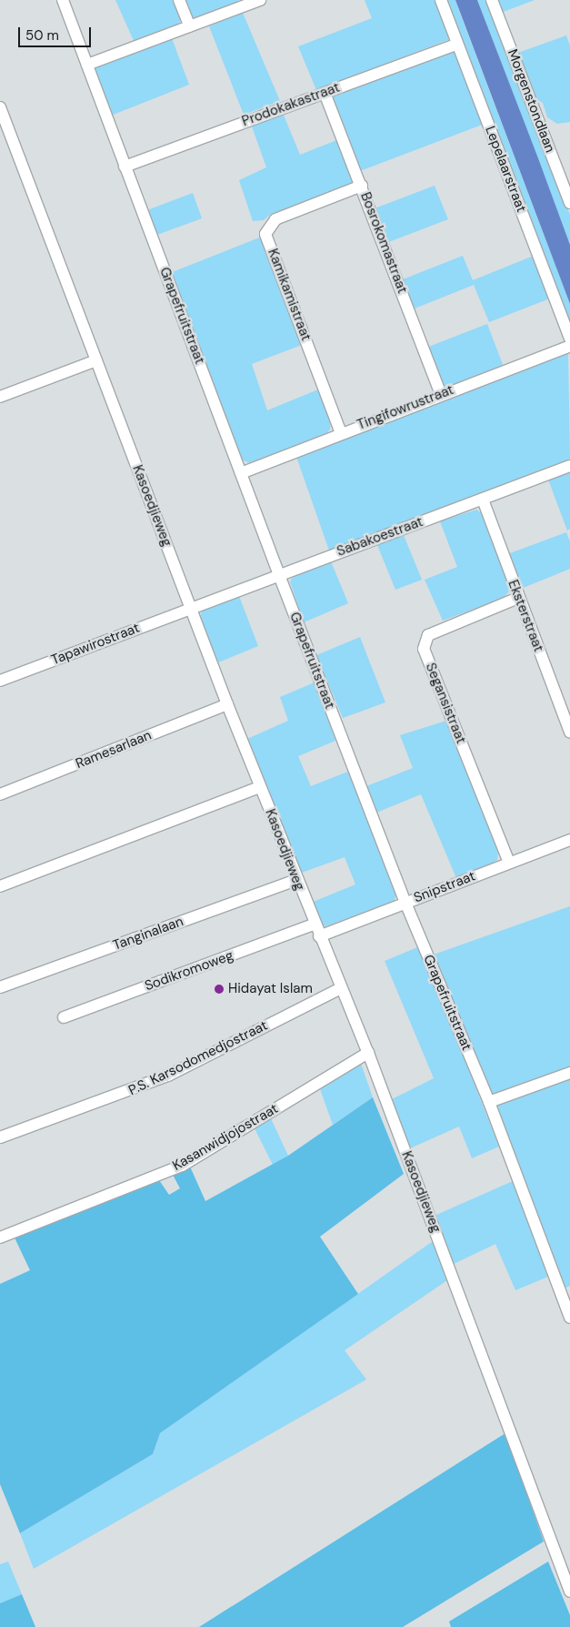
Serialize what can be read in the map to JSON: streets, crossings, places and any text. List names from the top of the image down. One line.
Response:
{"streets":{"street":["Morgenstondlaan","Prodokakastraat","Lepelaarstraat","Bosrokomastraat","Kamikamistraat","Grapefruitstraat","Tingifowrustraat","Kasoedjieweg","Sabakoestraat","Eksterstraat","Tapawirostraat","Segansistraat","Ramesarlaan","Snipstraat","Tanginalaan","Sodikromoweg","P.S. Karsodomedjostraat","Kasanwidjojostraat"]},"crossings":[["Prodokakastraat","Lepelaarstraat"],["Prodokakastraat","Bosrokomastraat"],["Prodokakastraat","Grapefruitstraat"],["Bosrokomastraat","Kamikamistraat"],["Bosrokomastraat","Tingifowrustraat"],["Kamikamistraat","Tingifowrustraat"],["Grapefruitstraat","Tingifowrustraat"],["Grapefruitstraat","Sabakoestraat"],["Grapefruitstraat","Snipstraat"],["Kasoedjieweg","Sabakoestraat"],["Kasoedjieweg","Tapawirostraat"],["Kasoedjieweg","Ramesarlaan"],["Kasoedjieweg","Snipstraat"],["Kasoedjieweg","Tanginalaan"],["Kasoedjieweg","Sodikromoweg"],["Kasoedjieweg","P.S. Karsodomedjostraat"],["Kasoedjieweg","Kasanwidjojostraat"],["Sabakoestraat","Eksterstraat"],["Sabakoestraat","Tapawirostraat"],["Eksterstraat","Segansistraat"],["Segansistraat","Snipstraat"]],"places":["Hidayat Islam"],"scale_bar":"50 m"}
